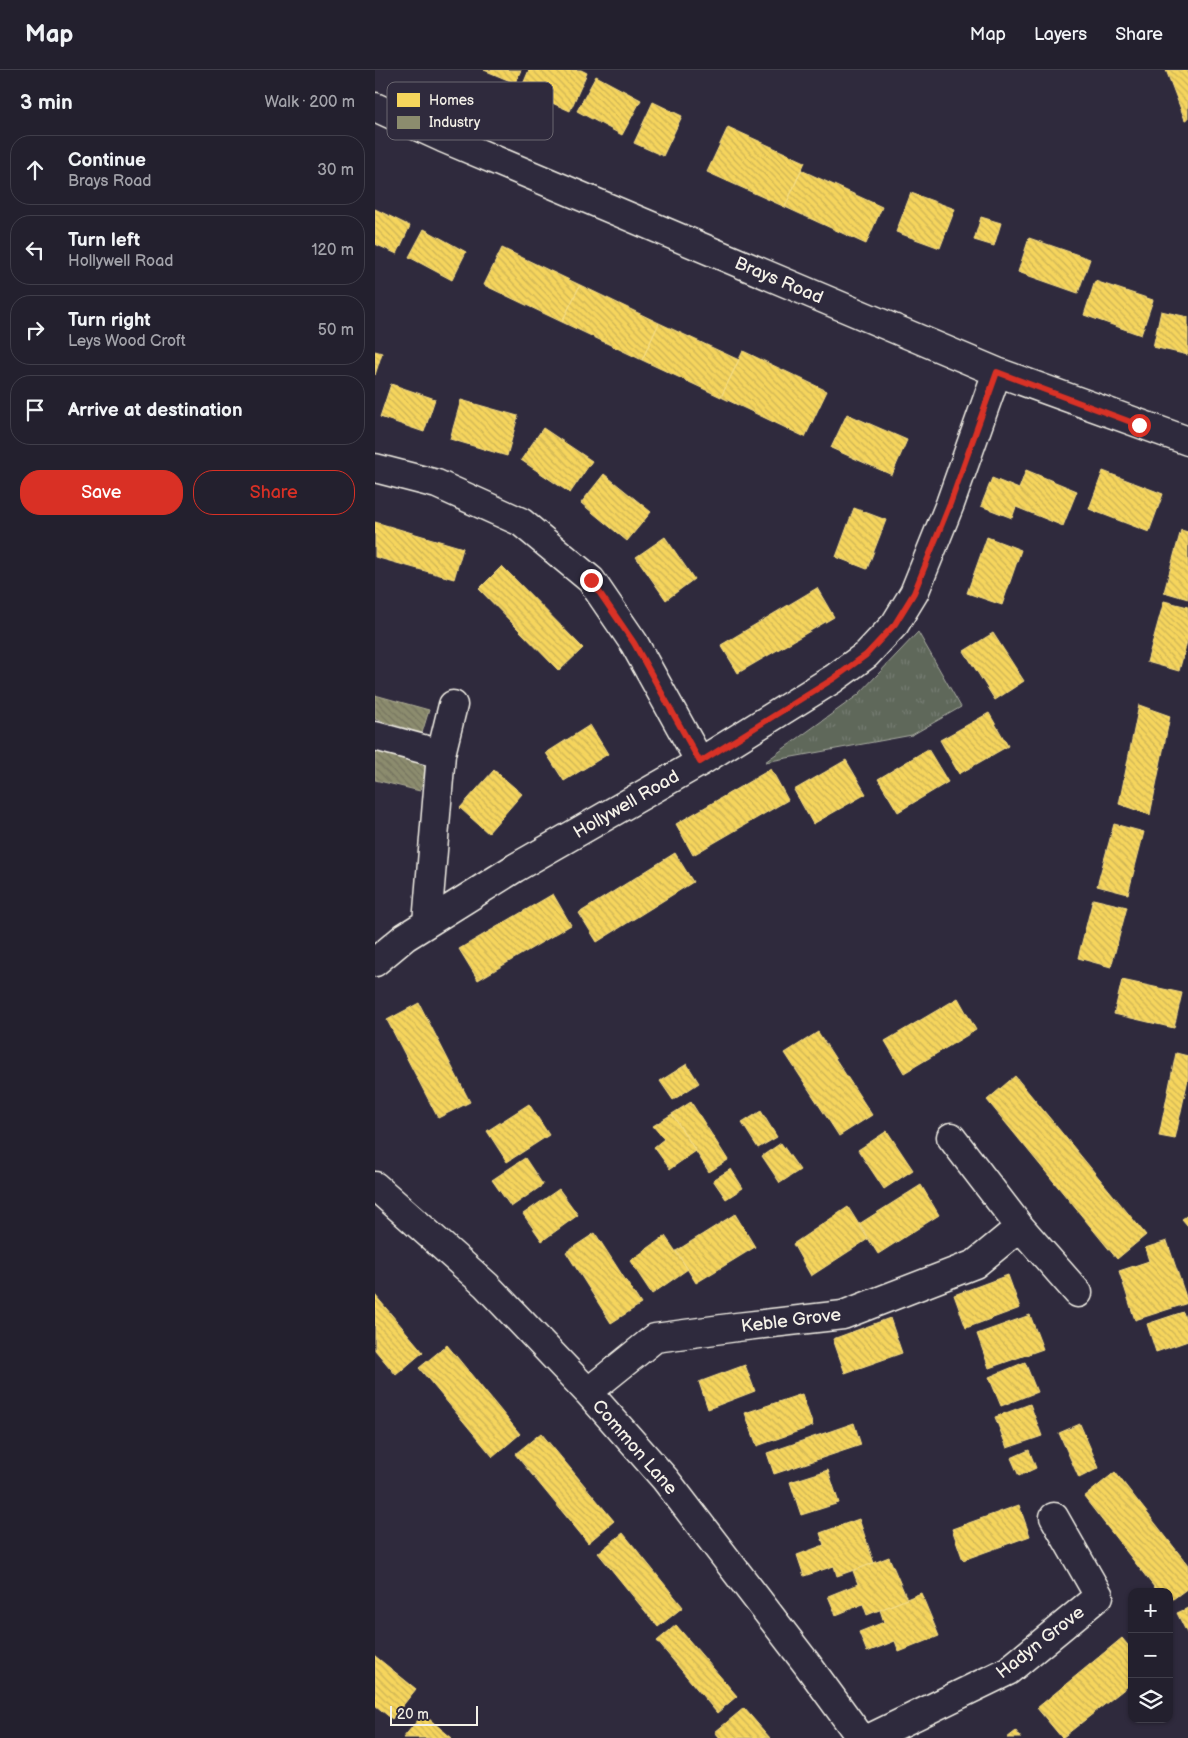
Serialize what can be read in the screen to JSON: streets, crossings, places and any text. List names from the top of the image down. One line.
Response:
{"streets":{"street":["Brays Road","Hollywell Road","Keble Grove","Common Lane","Hadyn Grove"]},"crossings":[["Brays Road","Hollywell Road"],["Keble Grove","Common Lane"]],"legend":["Homes","Industry"],"scale_bar":"20 m","page":{"header":"Map","nav":["Map","Layers","Share"],"heading":["3 min","Walk · 200 m"],"list":[["Continue","Brays Road","30 m"],["Turn left","Hollywell Road","120 m"],["Turn right","Leys Wood Croft","50 m"],"Arrive at destination"],"buttons":["Save","Share"],"map_buttons":["+","−"],"scale":"20 m"}}
